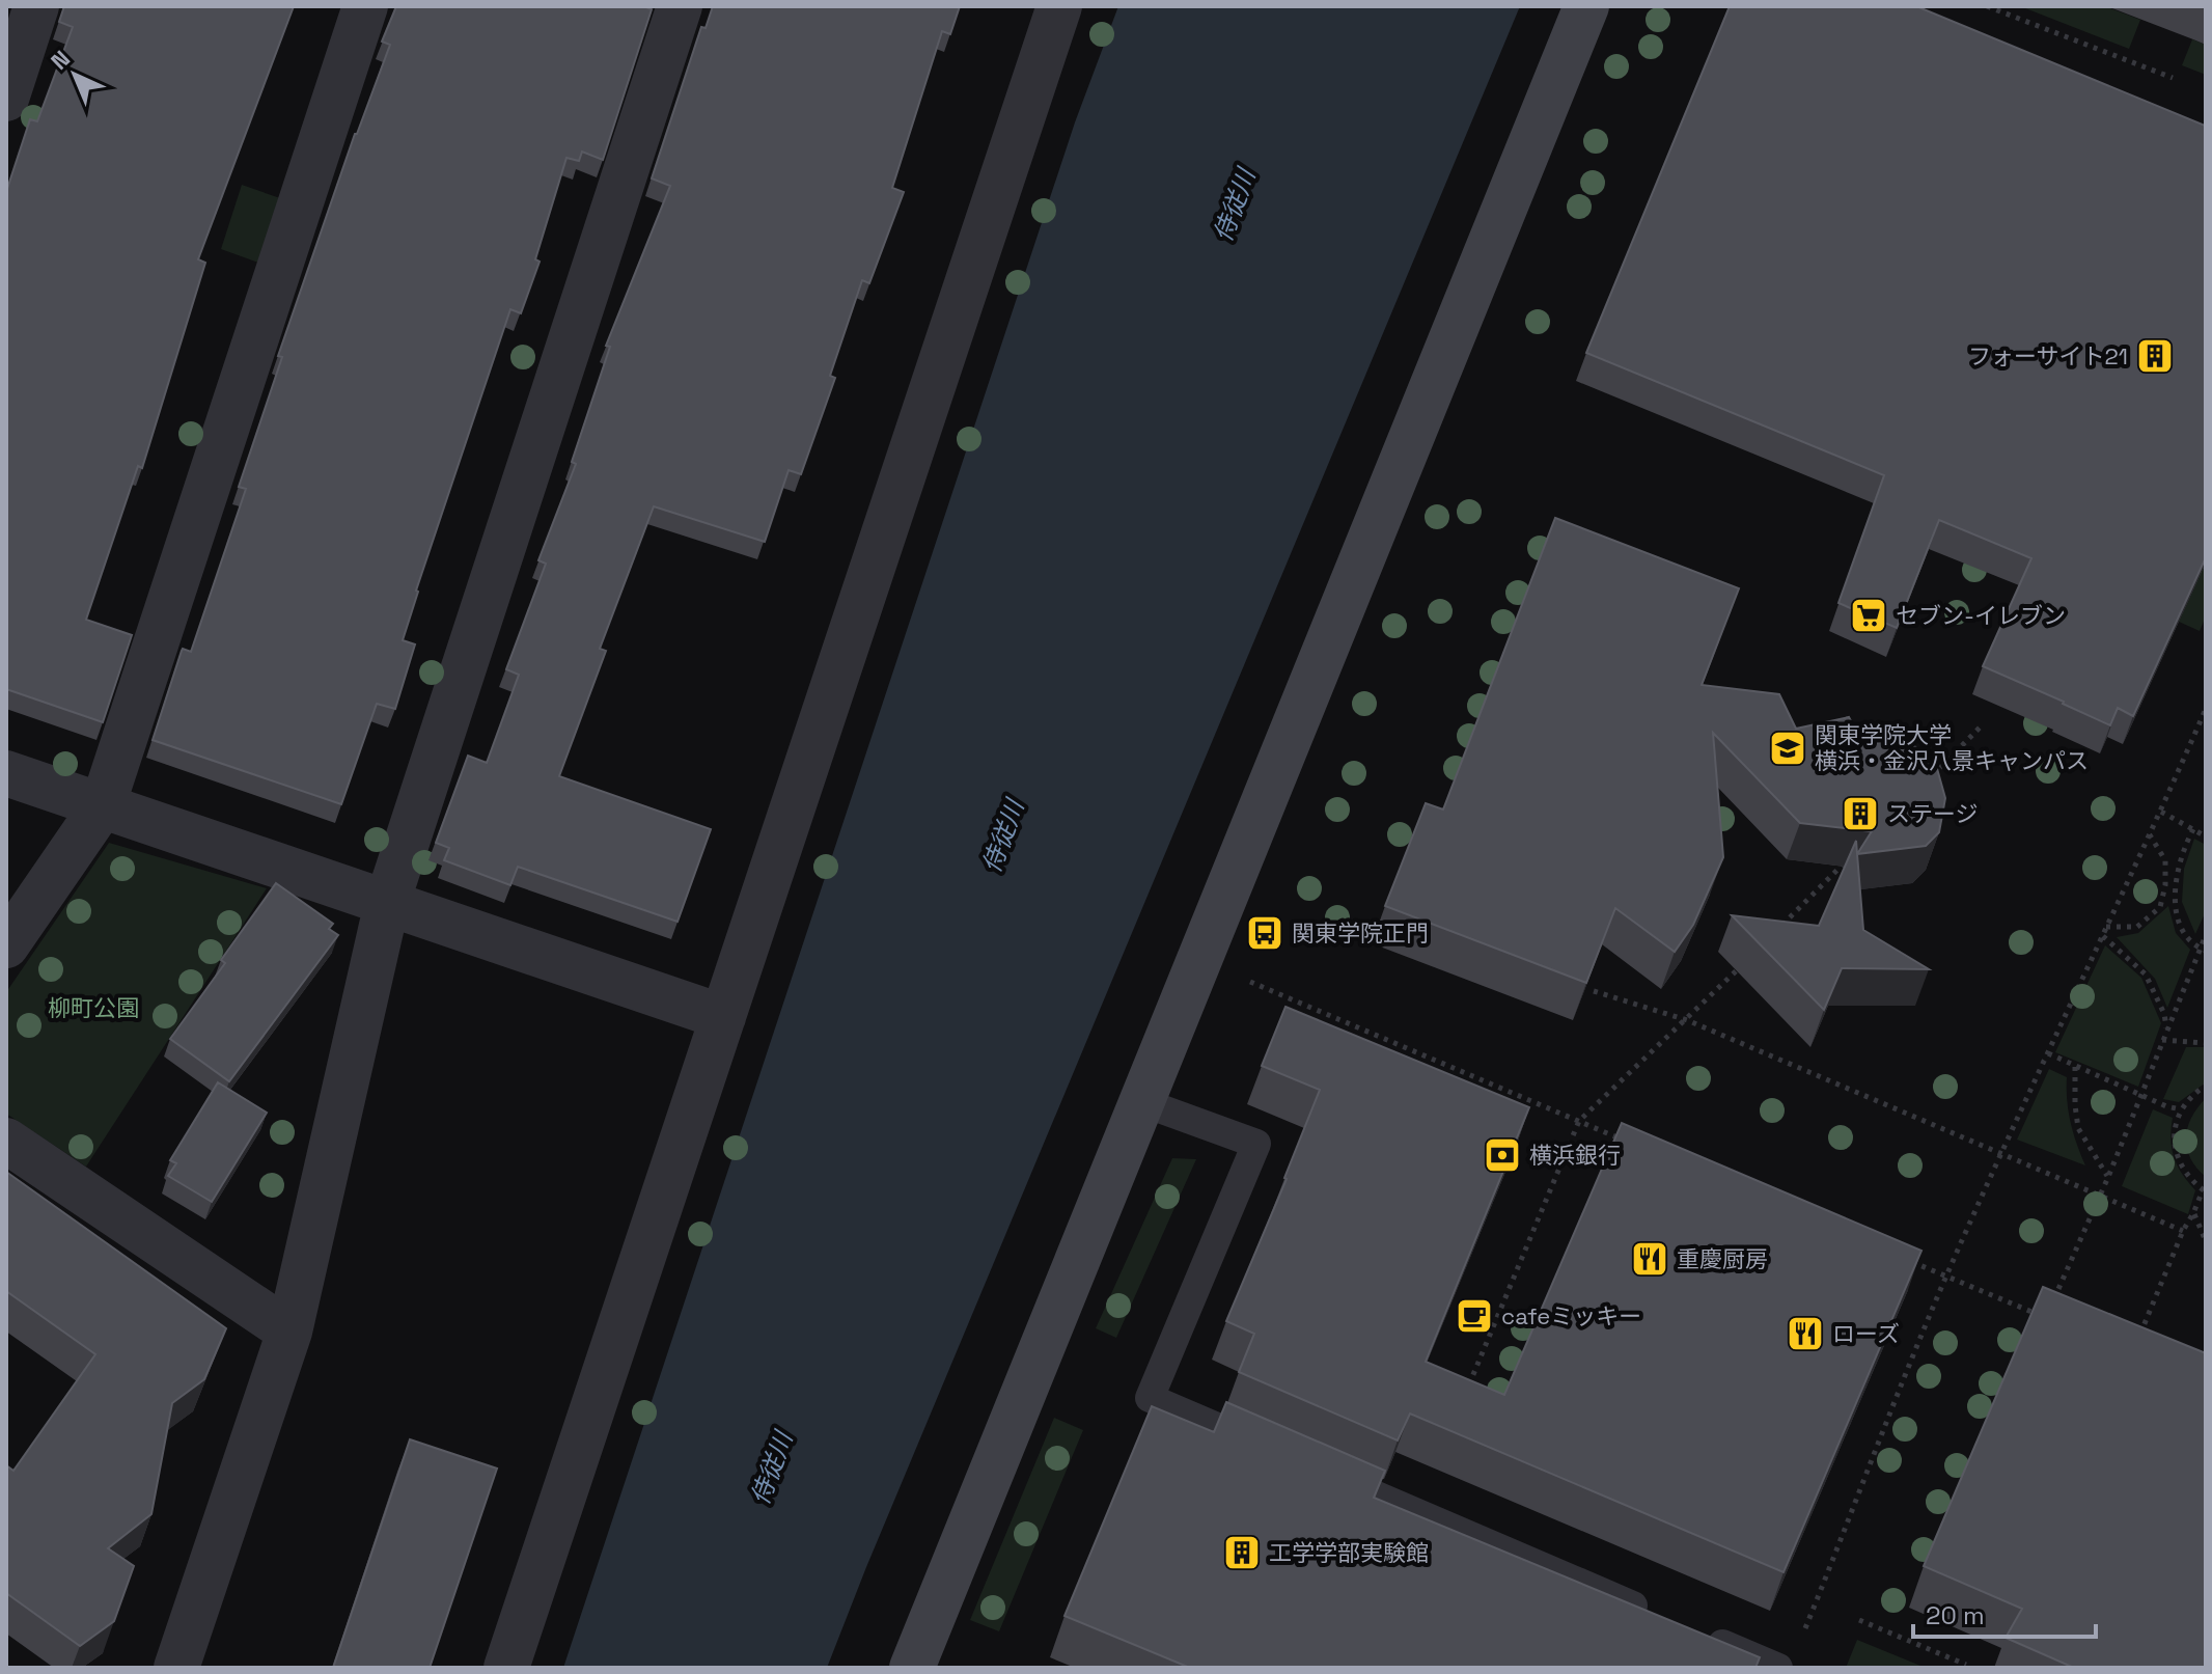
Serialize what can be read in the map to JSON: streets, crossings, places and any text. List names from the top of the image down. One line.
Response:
{"water":["侍従川"],"parks":["柳町公園"],"places":{"building":["フォーサイト21","ステージ","工学学部実験館"],"supermarket":["セブン-イレブン"],"school or university":["関東学院大学 横浜・金沢八景キャンパス"],"bus stop":["関東学院正門"],"bank":["横浜銀行"],"restaurant":["重慶厨房","ローズ"],"cafe":["cafeミッキー"]},"scale_bar":"20 m","north":"top left"}
